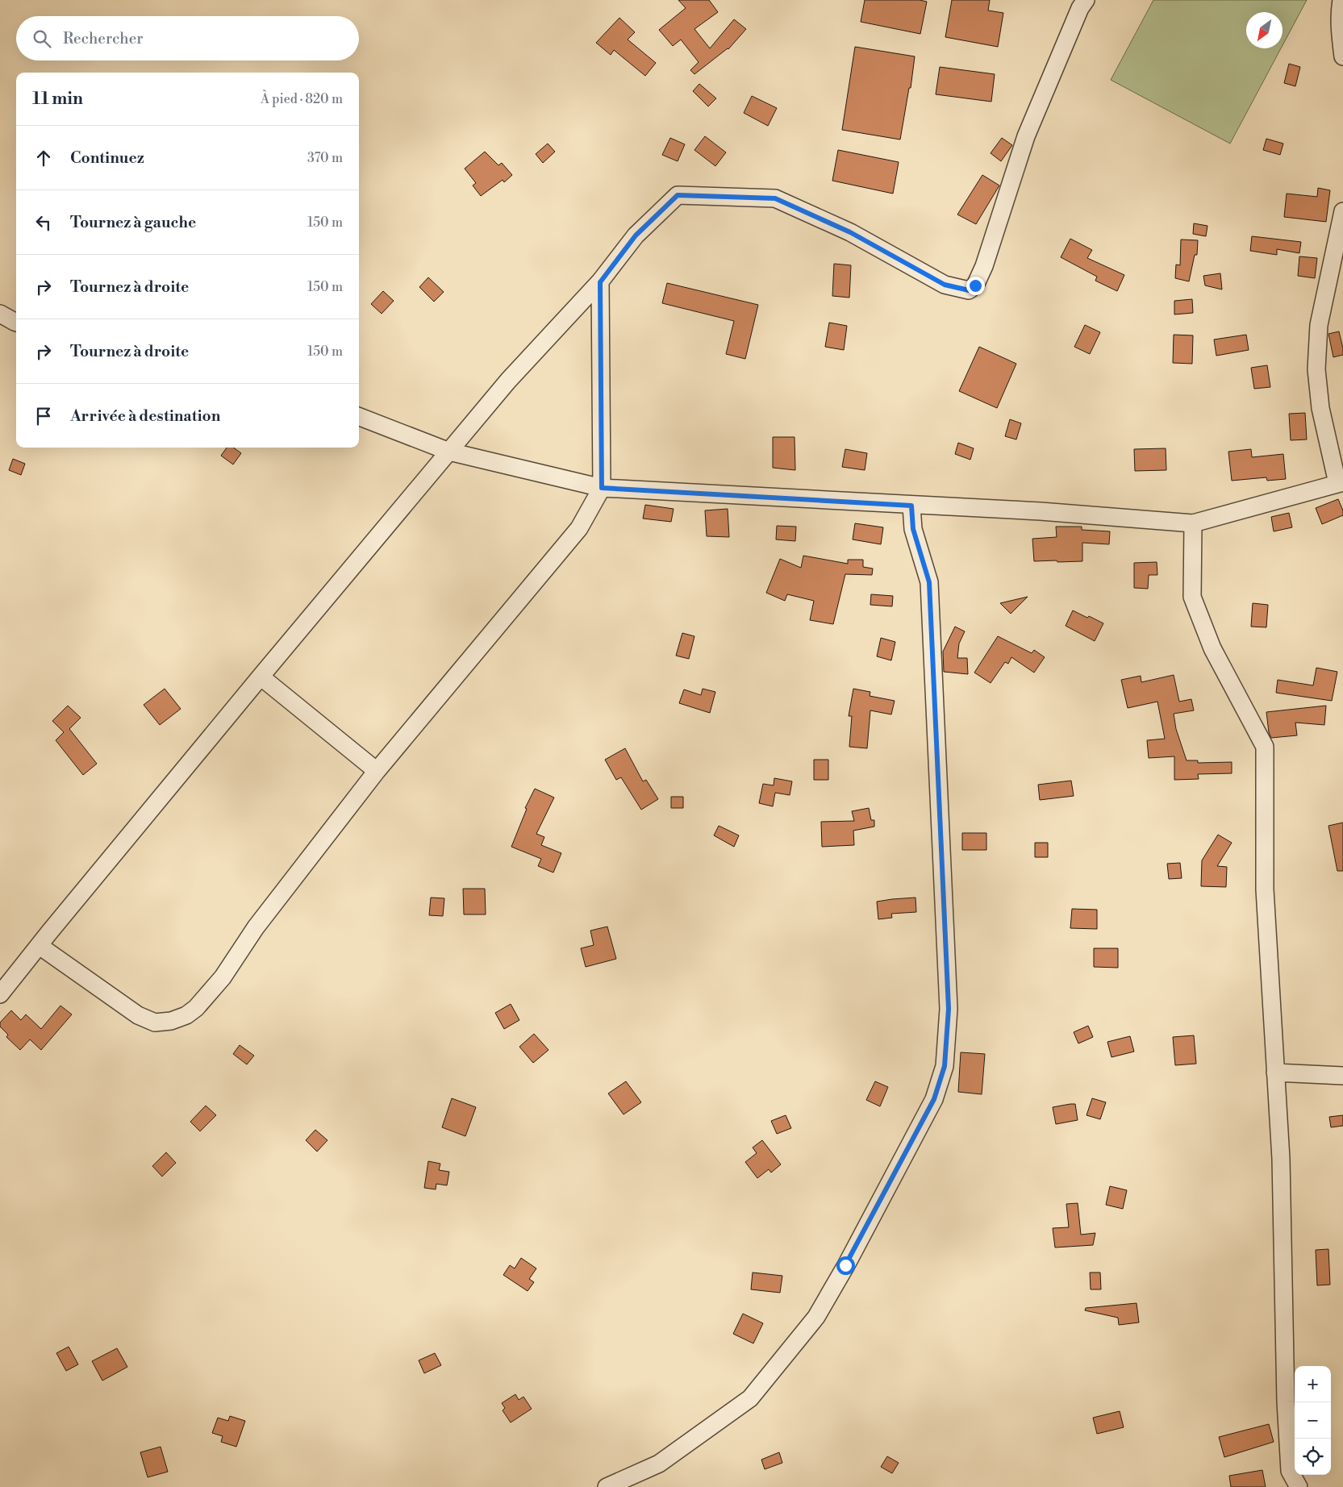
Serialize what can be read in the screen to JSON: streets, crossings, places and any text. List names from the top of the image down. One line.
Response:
{"north":"bottom left","page":{"search":"Rechercher","heading":["11 min","À pied · 820 m"],"list":[["Continuez","370 m"],["Tournez à gauche","150 m"],["Tournez à droite","150 m"],["Tournez à droite","150 m"],"Arrivée à destination"],"map_buttons":["+","−"]}}
